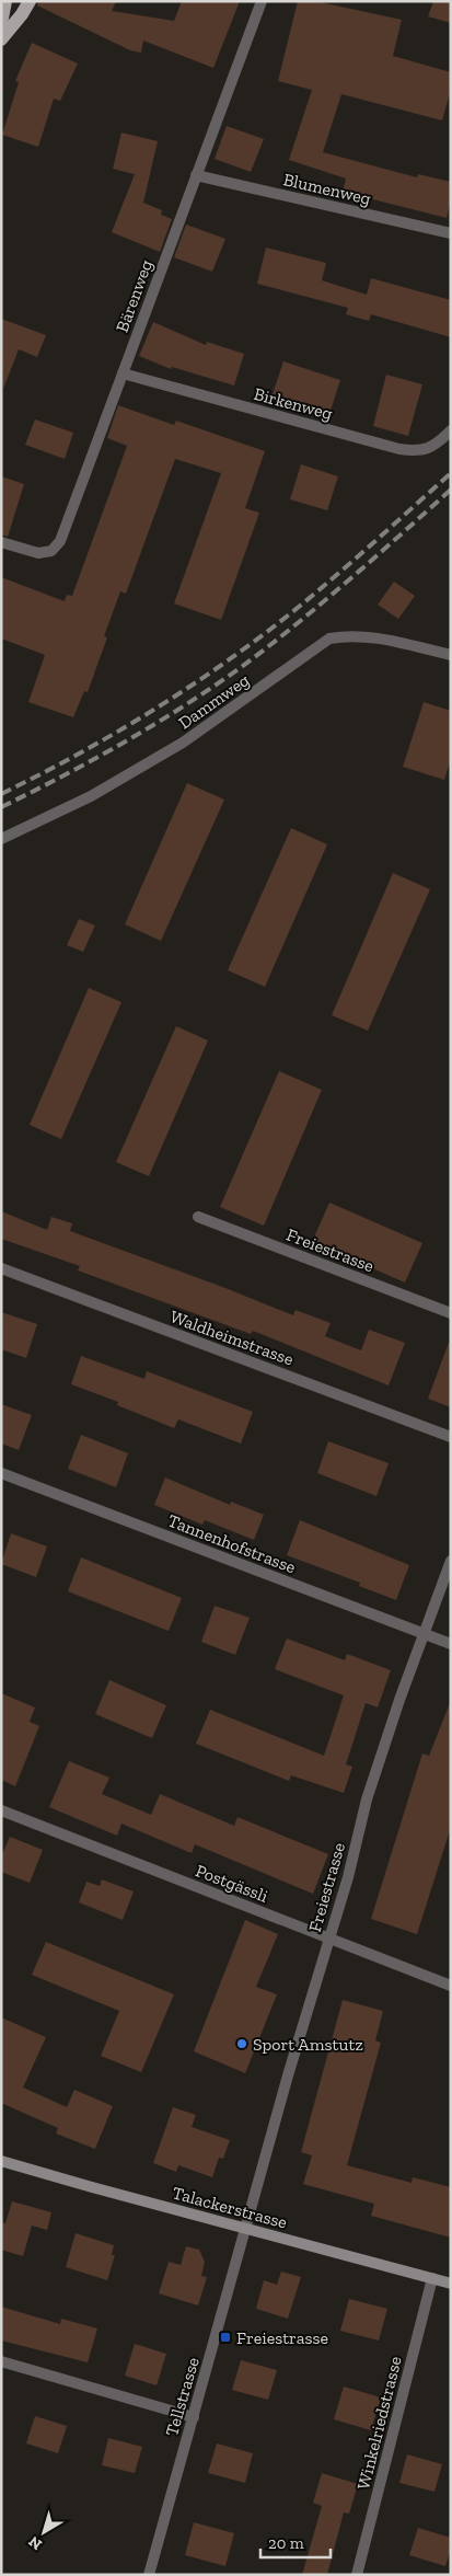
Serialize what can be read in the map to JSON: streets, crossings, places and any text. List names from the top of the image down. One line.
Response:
{"streets":{"main road":["Talackerstrasse"],"street":["Blumenweg","Bärenweg","Birkenweg","Dammweg","Freiestrasse","Waldheimstrasse","Tannenhofstrasse","Postgässli","Tellstrasse","Winkelriedstrasse"]},"crossings":[["Blumenweg","Bärenweg"],["Bärenweg","Birkenweg"],["Freiestrasse","Tannenhofstrasse"],["Freiestrasse","Postgässli"],["Freiestrasse","Talackerstrasse"],["Freiestrasse","Tellstrasse"],["Talackerstrasse","Tellstrasse"],["Talackerstrasse","Winkelriedstrasse"]],"places":{"other":["Sport Amstutz"],"transit":["Freiestrasse"]},"scale_bar":"20 m","north":"bottom left"}
